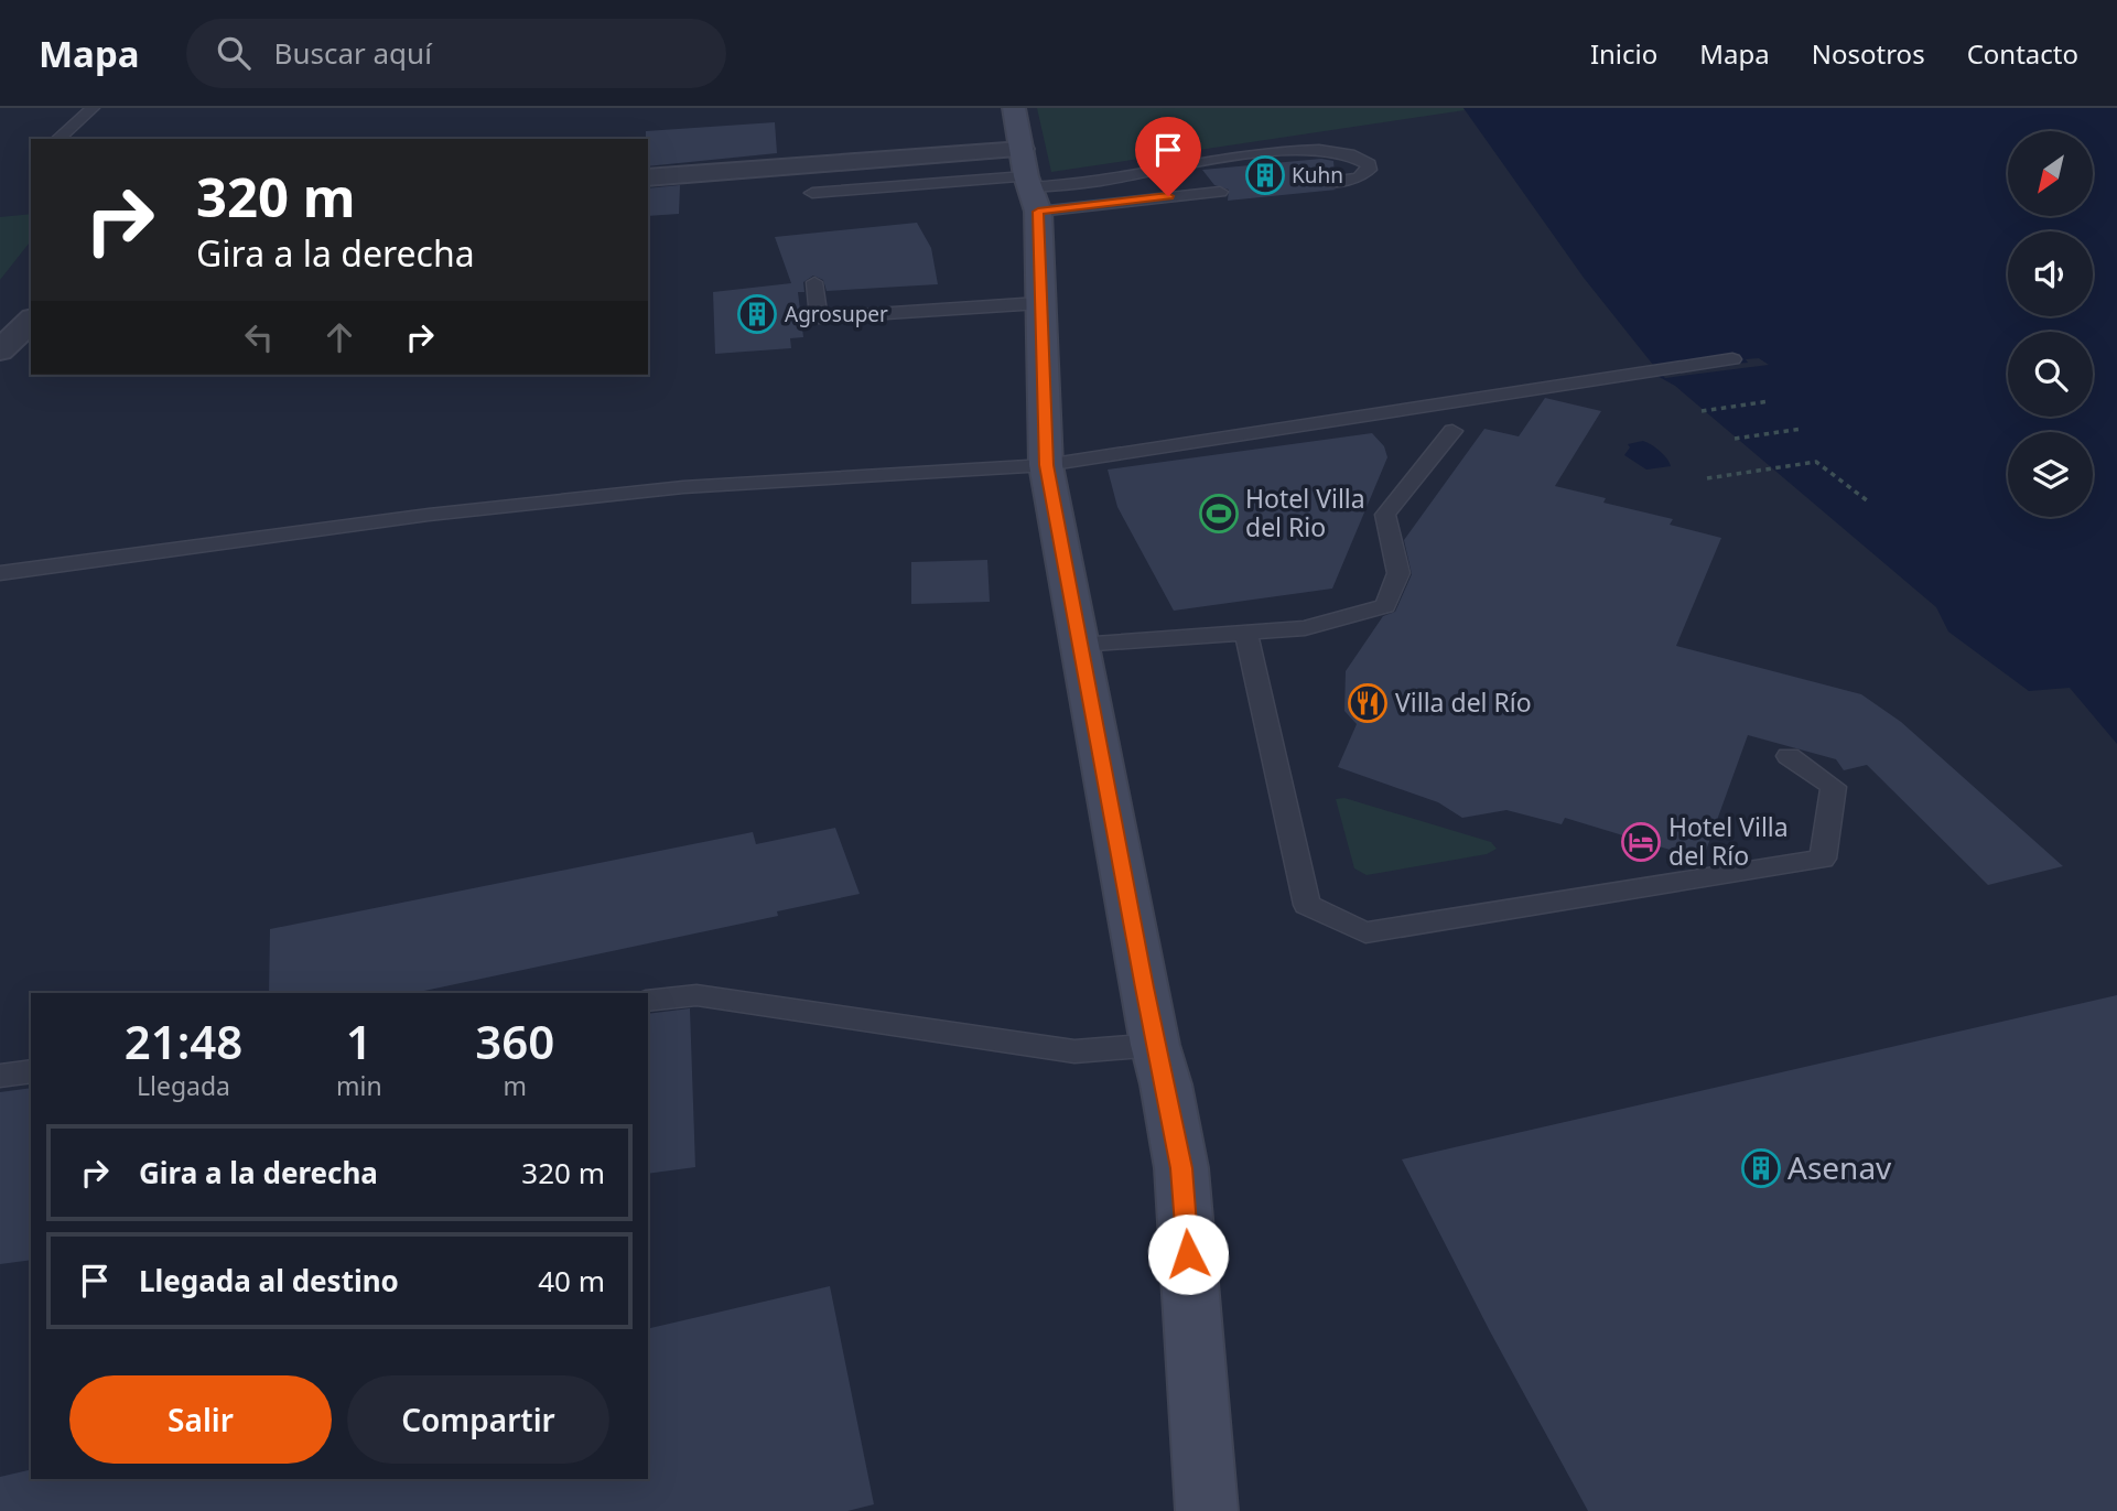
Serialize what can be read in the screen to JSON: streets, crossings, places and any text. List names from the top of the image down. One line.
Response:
{"places":{"building":["Kuhn","Agrosuper","Asenav"],"sports":["Hotel Villa del Rio"],"restaurant":["Villa del Río"],"hotel":["Hotel Villa del Río"]},"north":"bottom left","page":{"header":"Mapa","search":"Buscar aquí","nav":["Inicio","Mapa","Nosotros","Contacto"],"turn":["320 m","Gira a la derecha"],"eta":["21:48","Llegada","1","min","360","m"],"list":[{"name":"Gira a la derecha","value":"320 m"},{"name":"Llegada al destino","value":"40 m"}],"buttons":["Salir","Compartir"]}}
